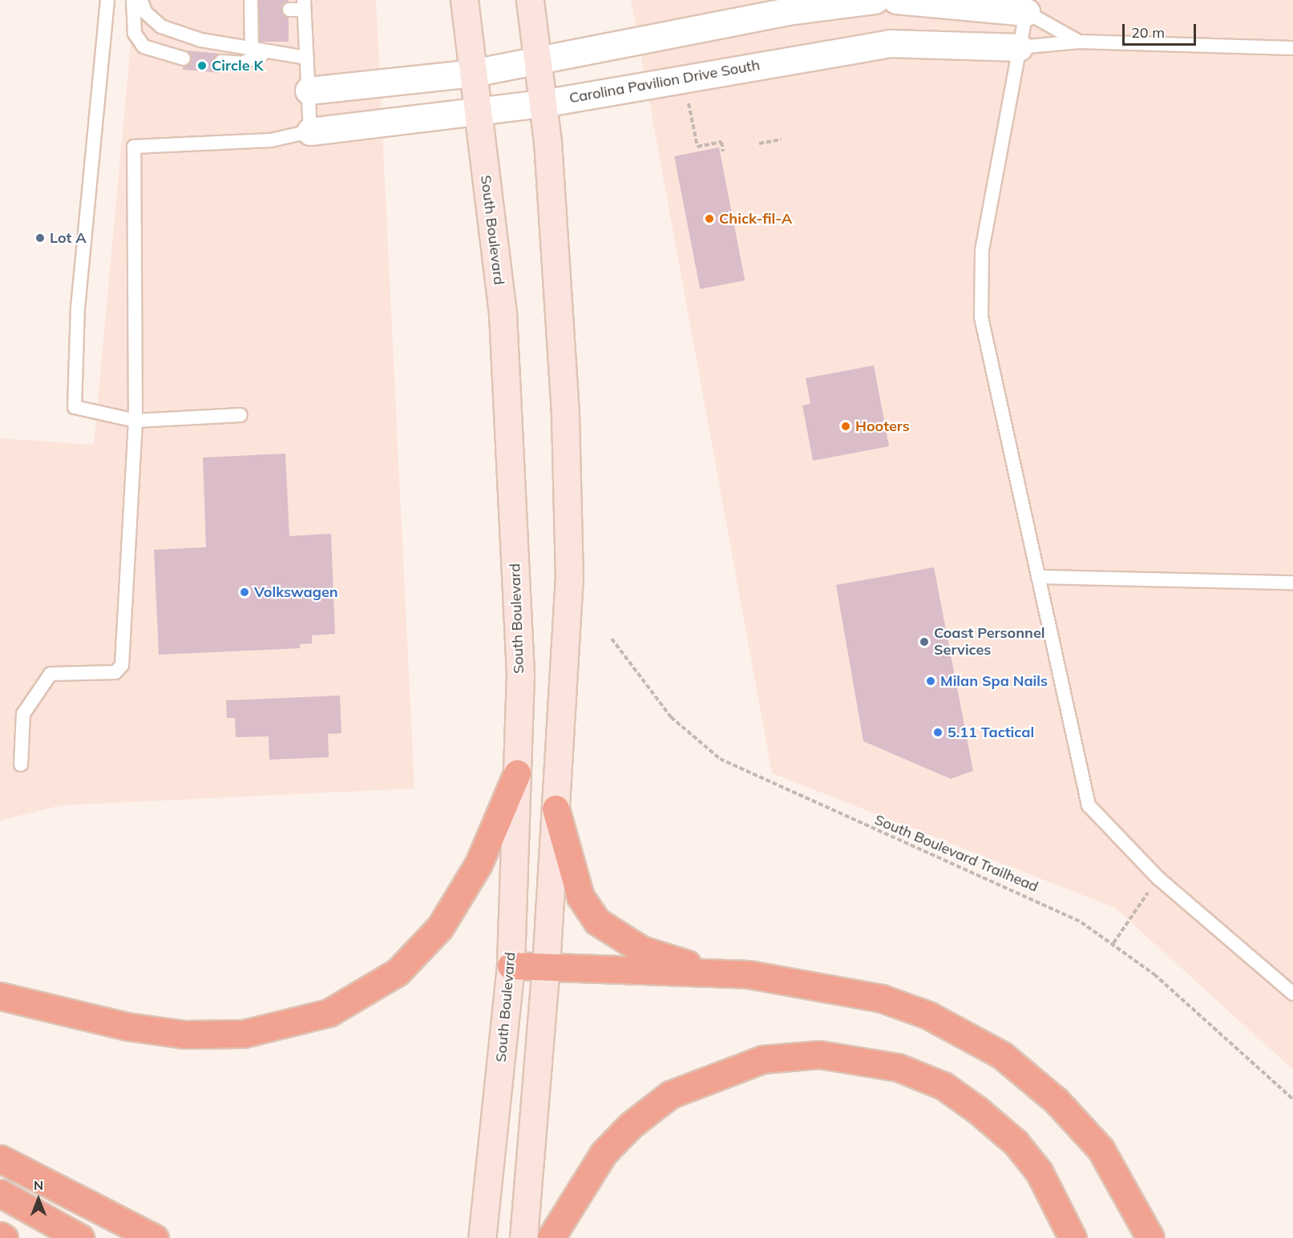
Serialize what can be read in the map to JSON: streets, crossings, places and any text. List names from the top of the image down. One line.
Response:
{"streets":{"main road":["South Boulevard"],"street":["Carolina Pavilion Drive South"],"path":["South Boulevard Trailhead"]},"crossings":[["Carolina Pavilion Drive South","South Boulevard"]],"places":["Circle K","Chick-fil-A","Lot A","Hooters","Volkswagen","Coast Personnel Services","Milan Spa Nails","5.11 Tactical"],"scale_bar":"20 m","north":"top"}
